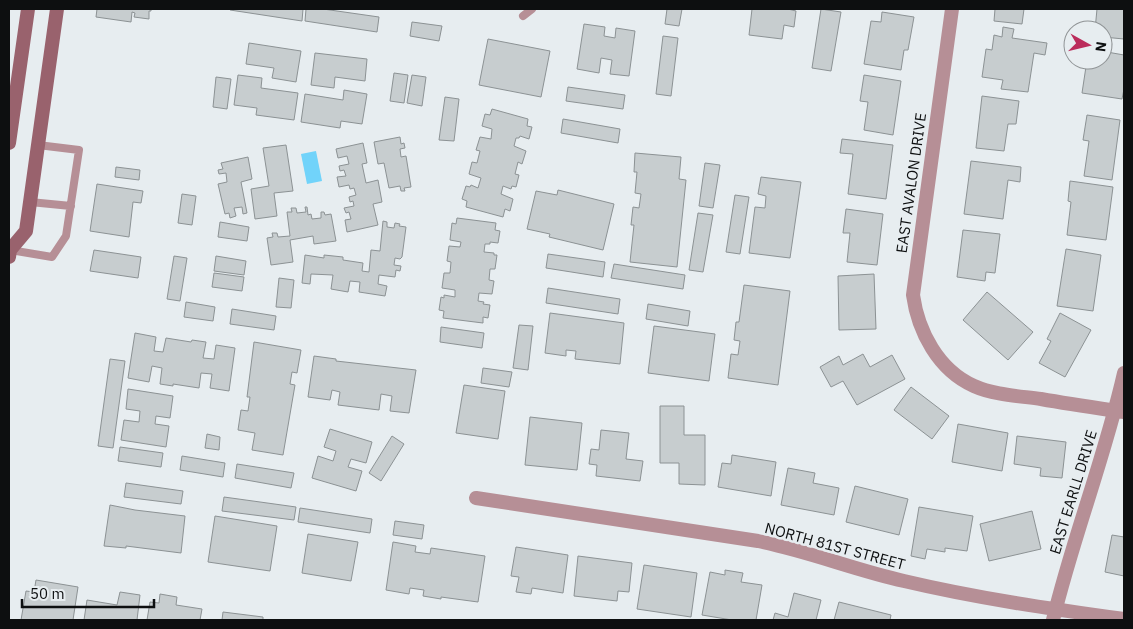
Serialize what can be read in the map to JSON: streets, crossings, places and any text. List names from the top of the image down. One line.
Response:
{"streets":{"street":["EAST AVALON DRIVE","EAST EARLL DRIVE","NORTH 81ST STREET"]},"crossings":[["EAST AVALON DRIVE","EAST EARLL DRIVE"],["EAST EARLL DRIVE","NORTH 81ST STREET"]],"scale_bar":"50 m","north":"right"}
